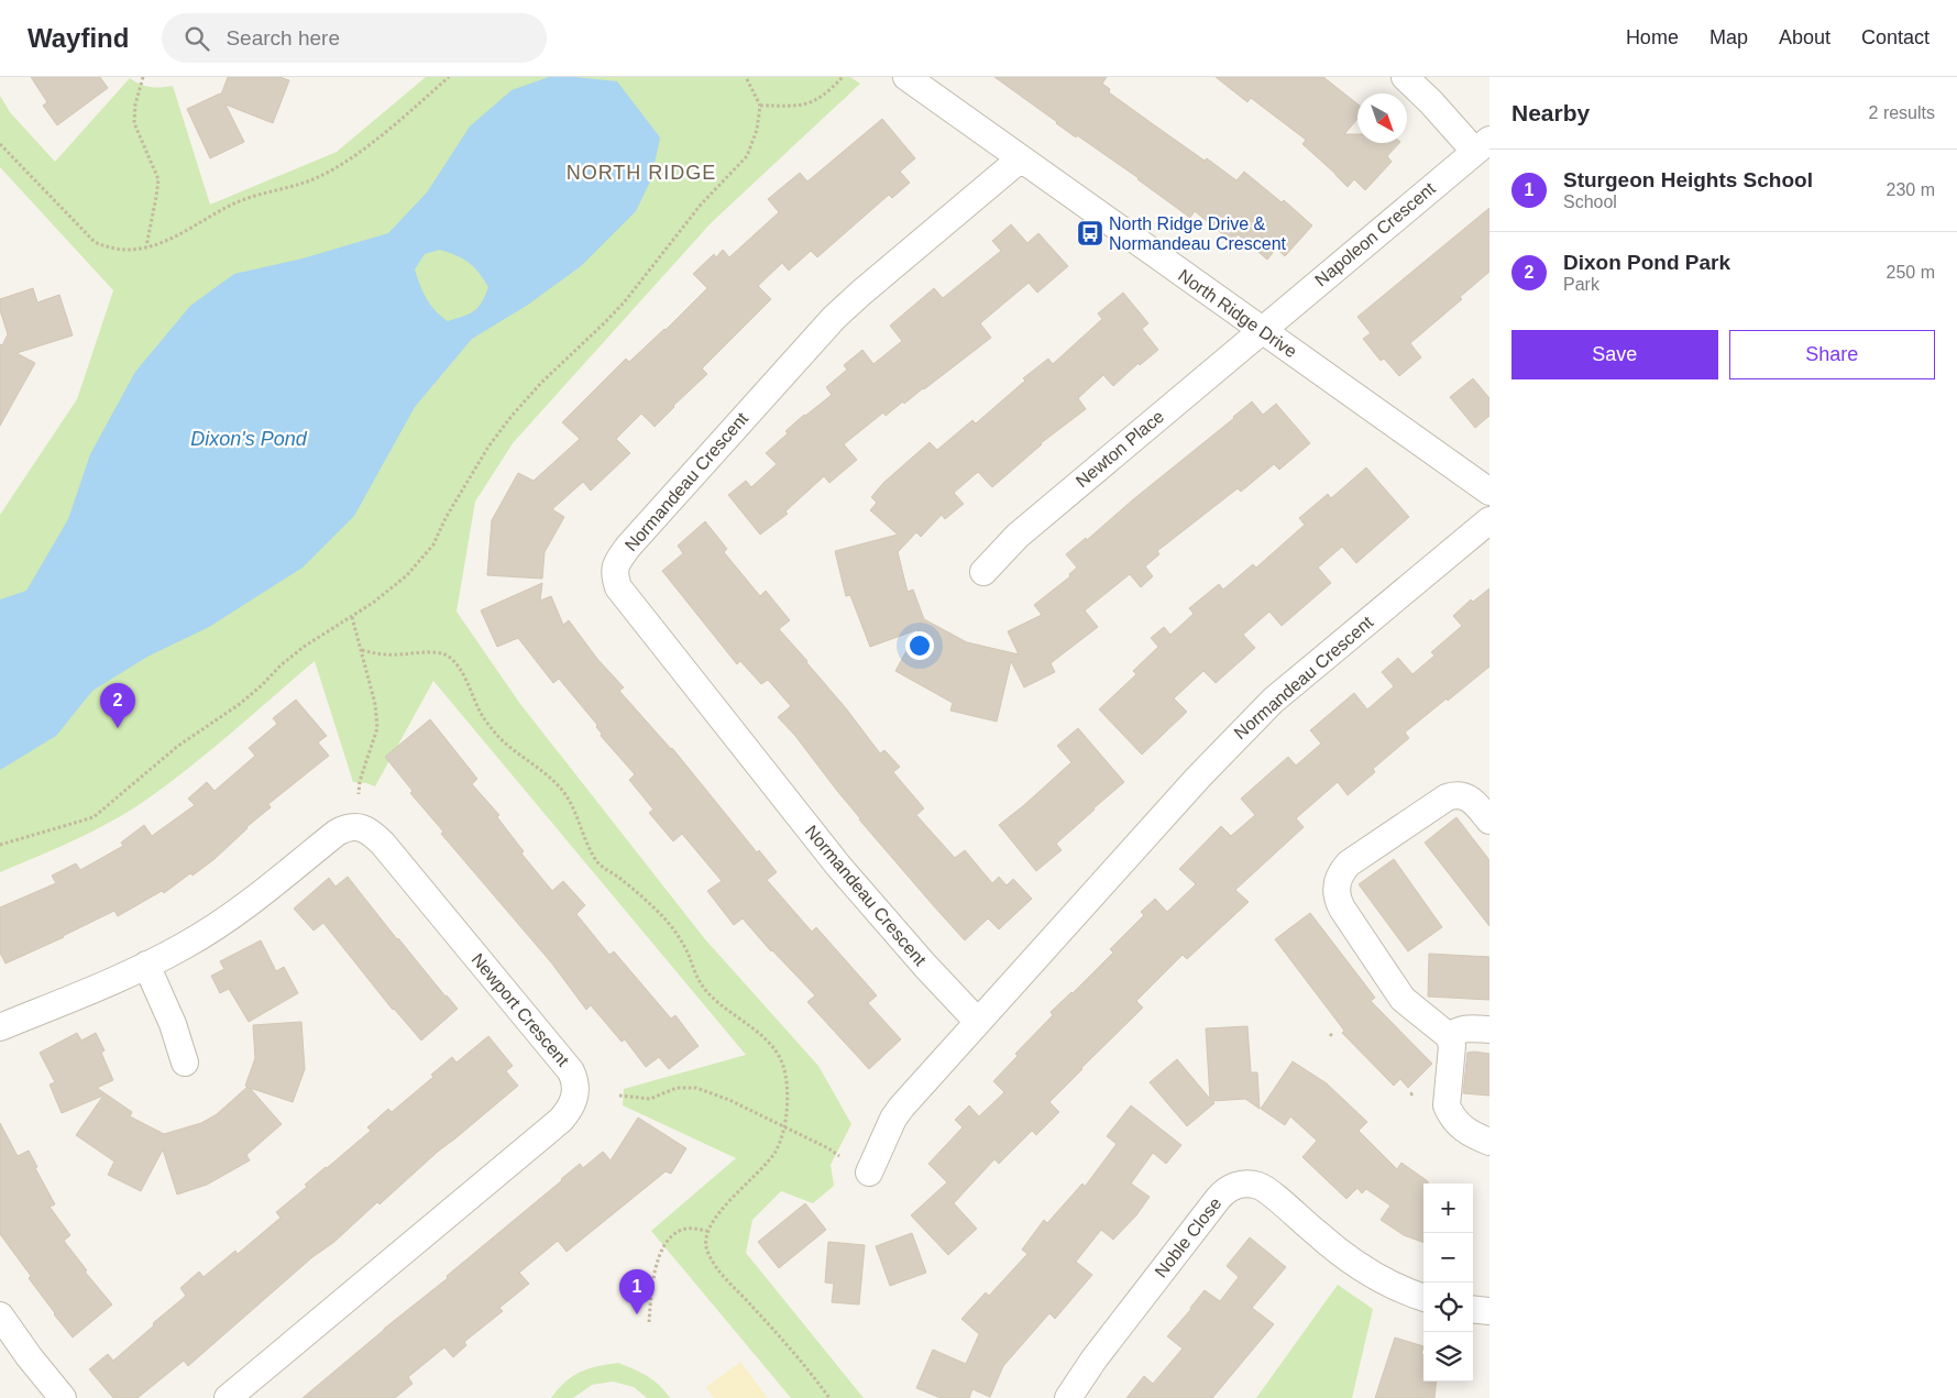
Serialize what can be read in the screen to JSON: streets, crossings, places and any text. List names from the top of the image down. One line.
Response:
{"streets":{"street":["Napoleon Crescent","North Ridge Drive","Newton Place","Normandeau Crescent","Newport Crescent","Noble Close"]},"crossings":[["Napoleon Crescent","North Ridge Drive"],["Napoleon Crescent","Newton Place"],["North Ridge Drive","Newton Place"],["North Ridge Drive","Normandeau Crescent"]],"districts":["NORTH RIDGE"],"water":["Dixon's Pond"],"places":{"bus stop":["North Ridge Drive & Normandeau Crescent"]},"north":"bottom right","page":{"header":"Wayfind","search":"Search here","nav":["Home","Map","About","Contact"],"heading":["Nearby","2 results"],"list":[{"mark":"1","name":"Sturgeon Heights School","note":"School","value":"230 m"},{"mark":"2","name":"Dixon Pond Park","note":"Park","value":"250 m"}],"buttons":["Save","Share"],"pins":["2","1"],"map_buttons":["+","−"]}}
